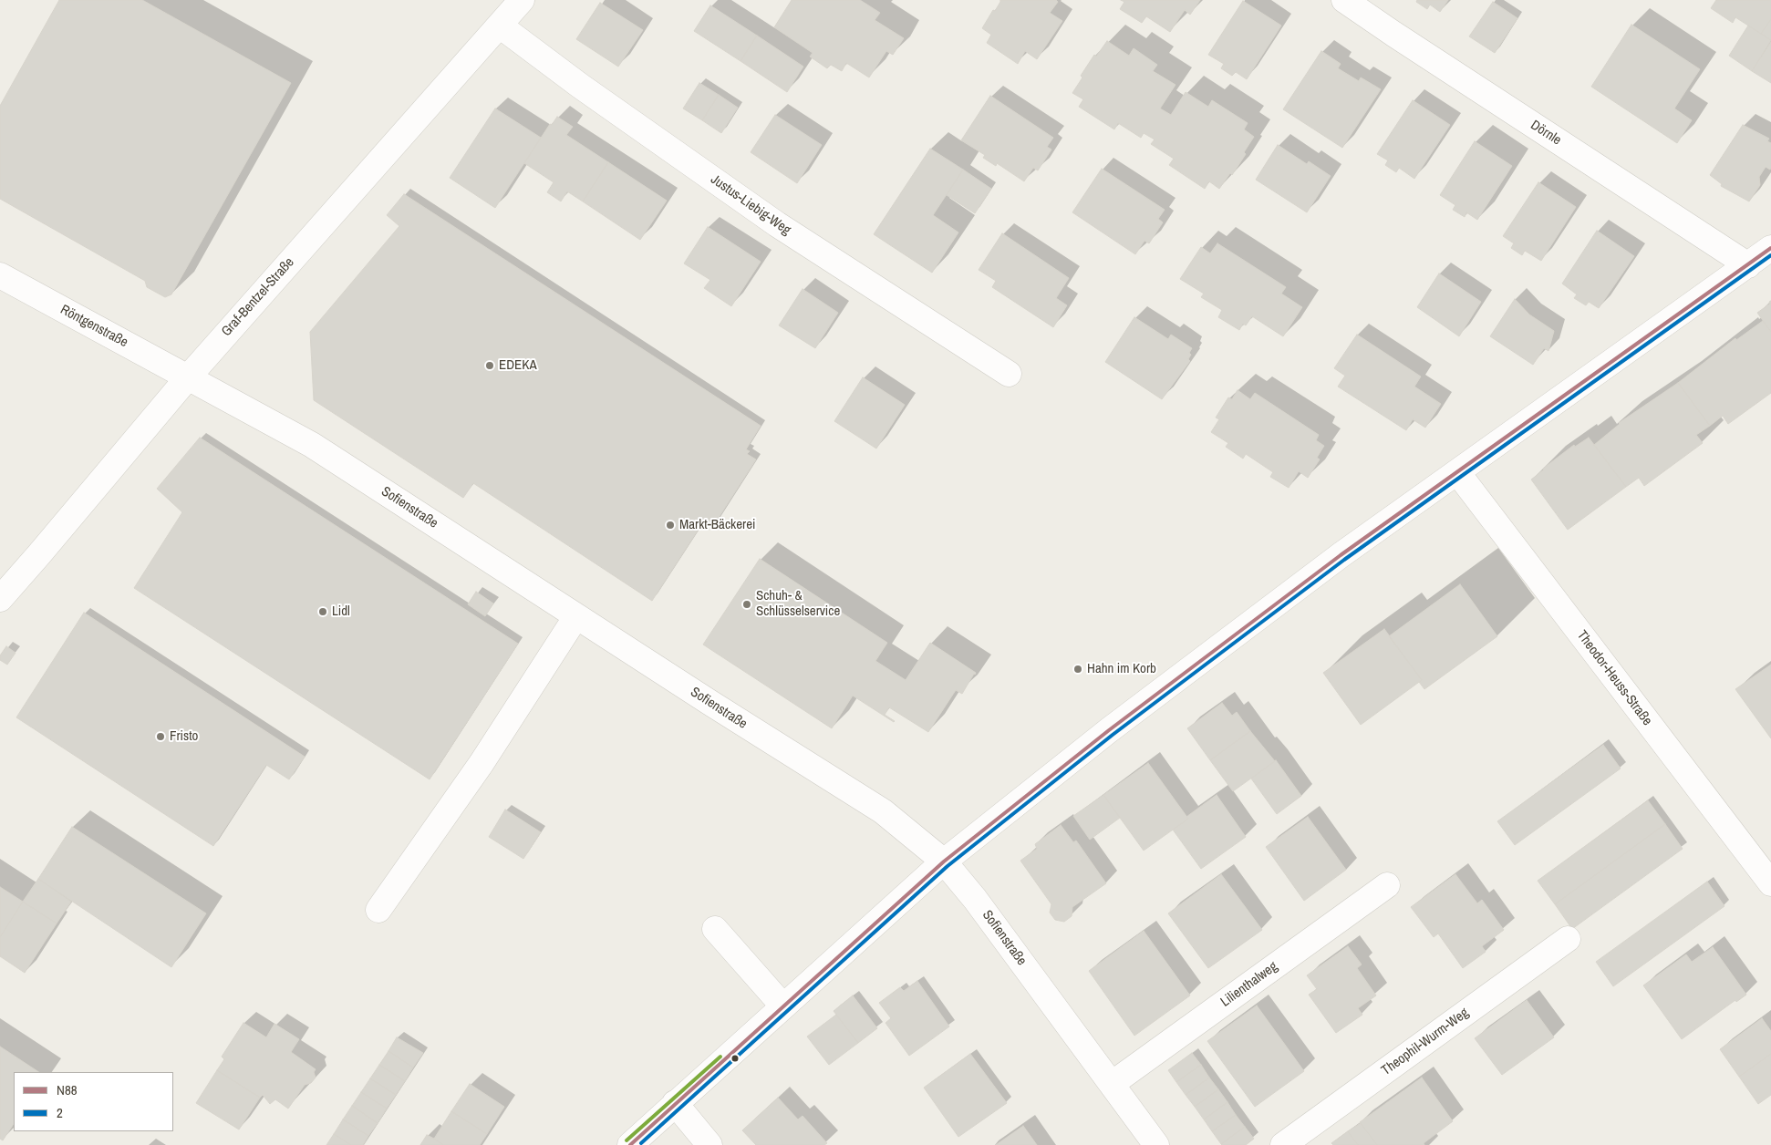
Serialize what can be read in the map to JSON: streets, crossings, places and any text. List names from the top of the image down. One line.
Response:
{"streets":{"street":["Dörnle","Justus-Liebig-Weg","Graf-Bentzel-Straße","Röntgenstraße","Sofienstraße","Theodor-Heuss-Straße","Lilienthalweg","Theophil-Wurm-Weg"]},"crossings":[["Justus-Liebig-Weg","Graf-Bentzel-Straße"],["Graf-Bentzel-Straße","Röntgenstraße"],["Graf-Bentzel-Straße","Sofienstraße"],["Röntgenstraße","Sofienstraße"],["Sofienstraße","Lilienthalweg"]],"places":["EDEKA","Markt-Bäckerei","Schuh- & Schlüsselservice","Lidl","Hahn im Korb","Fristo"],"lines":["transit line N88","transit line 2"],"legend":["N88","2"]}
